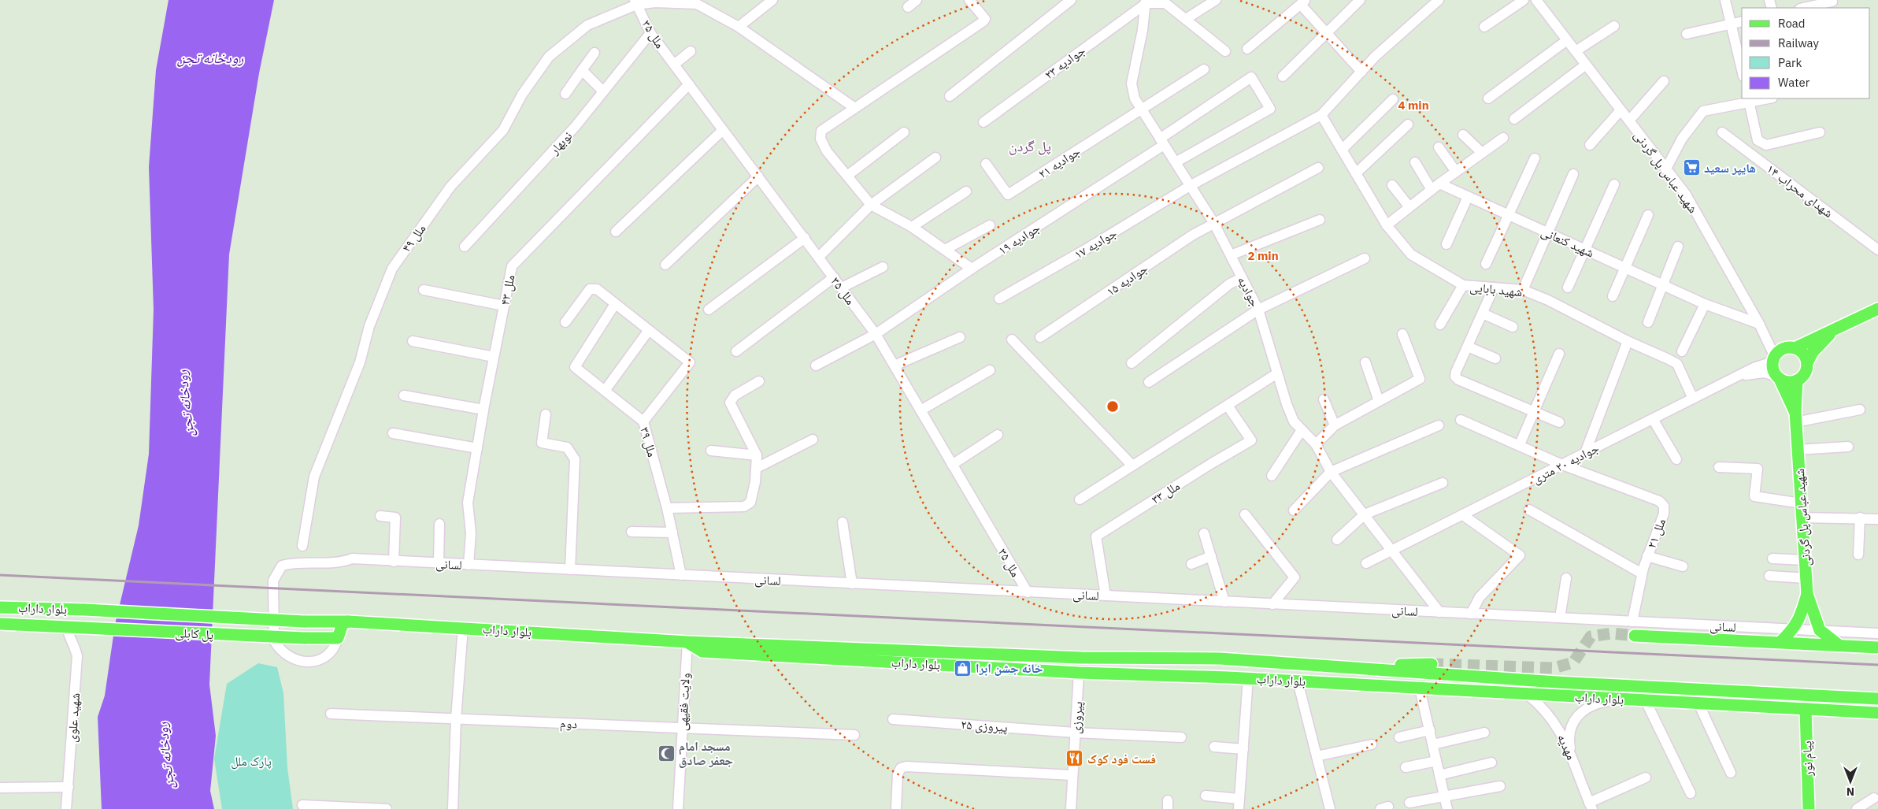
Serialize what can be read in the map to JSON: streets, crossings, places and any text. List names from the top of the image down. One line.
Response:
{"streets":{"main road":["شهید عباس پل گردنی","بلوار داراب","پل کابلی","پیام نور"],"street":["ملل ۳۵","جوادیه ۲۳","نوبهار","جوادیه ۲۱","شهدای محراب ۱۴","ملل ۴۹","جوادیه ۱۹","شهید کنعانی","جوادیه ۱۷","جوادیه ۱۵","شهید بابایی","ملل ۴۳","جوادیه","ملل ۳۹","جوادیه ۲۰ متری","ملل ۳۳","ملل ۲۱","لسانی","ولایت فقیهی","شهید علوی","پیروزی","دوم","پیروزی ۲۵","مهدیه"]},"crossings":[["ملل ۳۵","نوبهار"],["ملل ۳۵","ملل ۴۹"],["ملل ۳۵","جوادیه ۱۹"],["ملل ۳۵","ملل ۴۳"],["ملل ۳۵","لسانی"],["جوادیه ۲۳","جوادیه"],["جوادیه ۲۱","جوادیه"],["شهید عباس پل گردنی","شهید کنعانی"],["شهید عباس پل گردنی","جوادیه ۲۰ متری"],["شهید عباس پل گردنی","لسانی"],["جوادیه ۱۹","جوادیه"],["جوادیه ۱۷","شهید بابایی"],["جوادیه ۱۷","جوادیه"],["جوادیه ۱۵","جوادیه"],["شهید بابایی","جوادیه ۲۰ متری"],["ملل ۴۳","لسانی"],["جوادیه","جوادیه ۲۰ متری"],["جوادیه","لسانی"],["ملل ۳۹","لسانی"],["جوادیه ۲۰ متری","ملل ۲۱"],["ملل ۳۳","لسانی"],["ملل ۲۱","لسانی"],["لسانی","پل کابلی"],["بلوار داراب","پل کابلی"],["بلوار داراب","ولایت فقیهی"],["بلوار داراب","شهید علوی"],["بلوار داراب","پیروزی"],["بلوار داراب","مهدیه"],["بلوار داراب","پیام نور"],["ولایت فقیهی","دوم"],["پیروزی","پیروزی ۲۵"]],"districts":["پل گردن"],"water":["رودخانه تجن"],"parks":["پارک ملل"],"places":{"supermarket":["هایپر سعید"],"shop":["خانه جشن ابرا"],"mosque":["مسجد امام جعفر صادق"],"restaurant":["فست فود کوک"]},"legend":["Road","Railway","Park","Water"],"north":"bottom","rings":["4 min","2 min"]}
